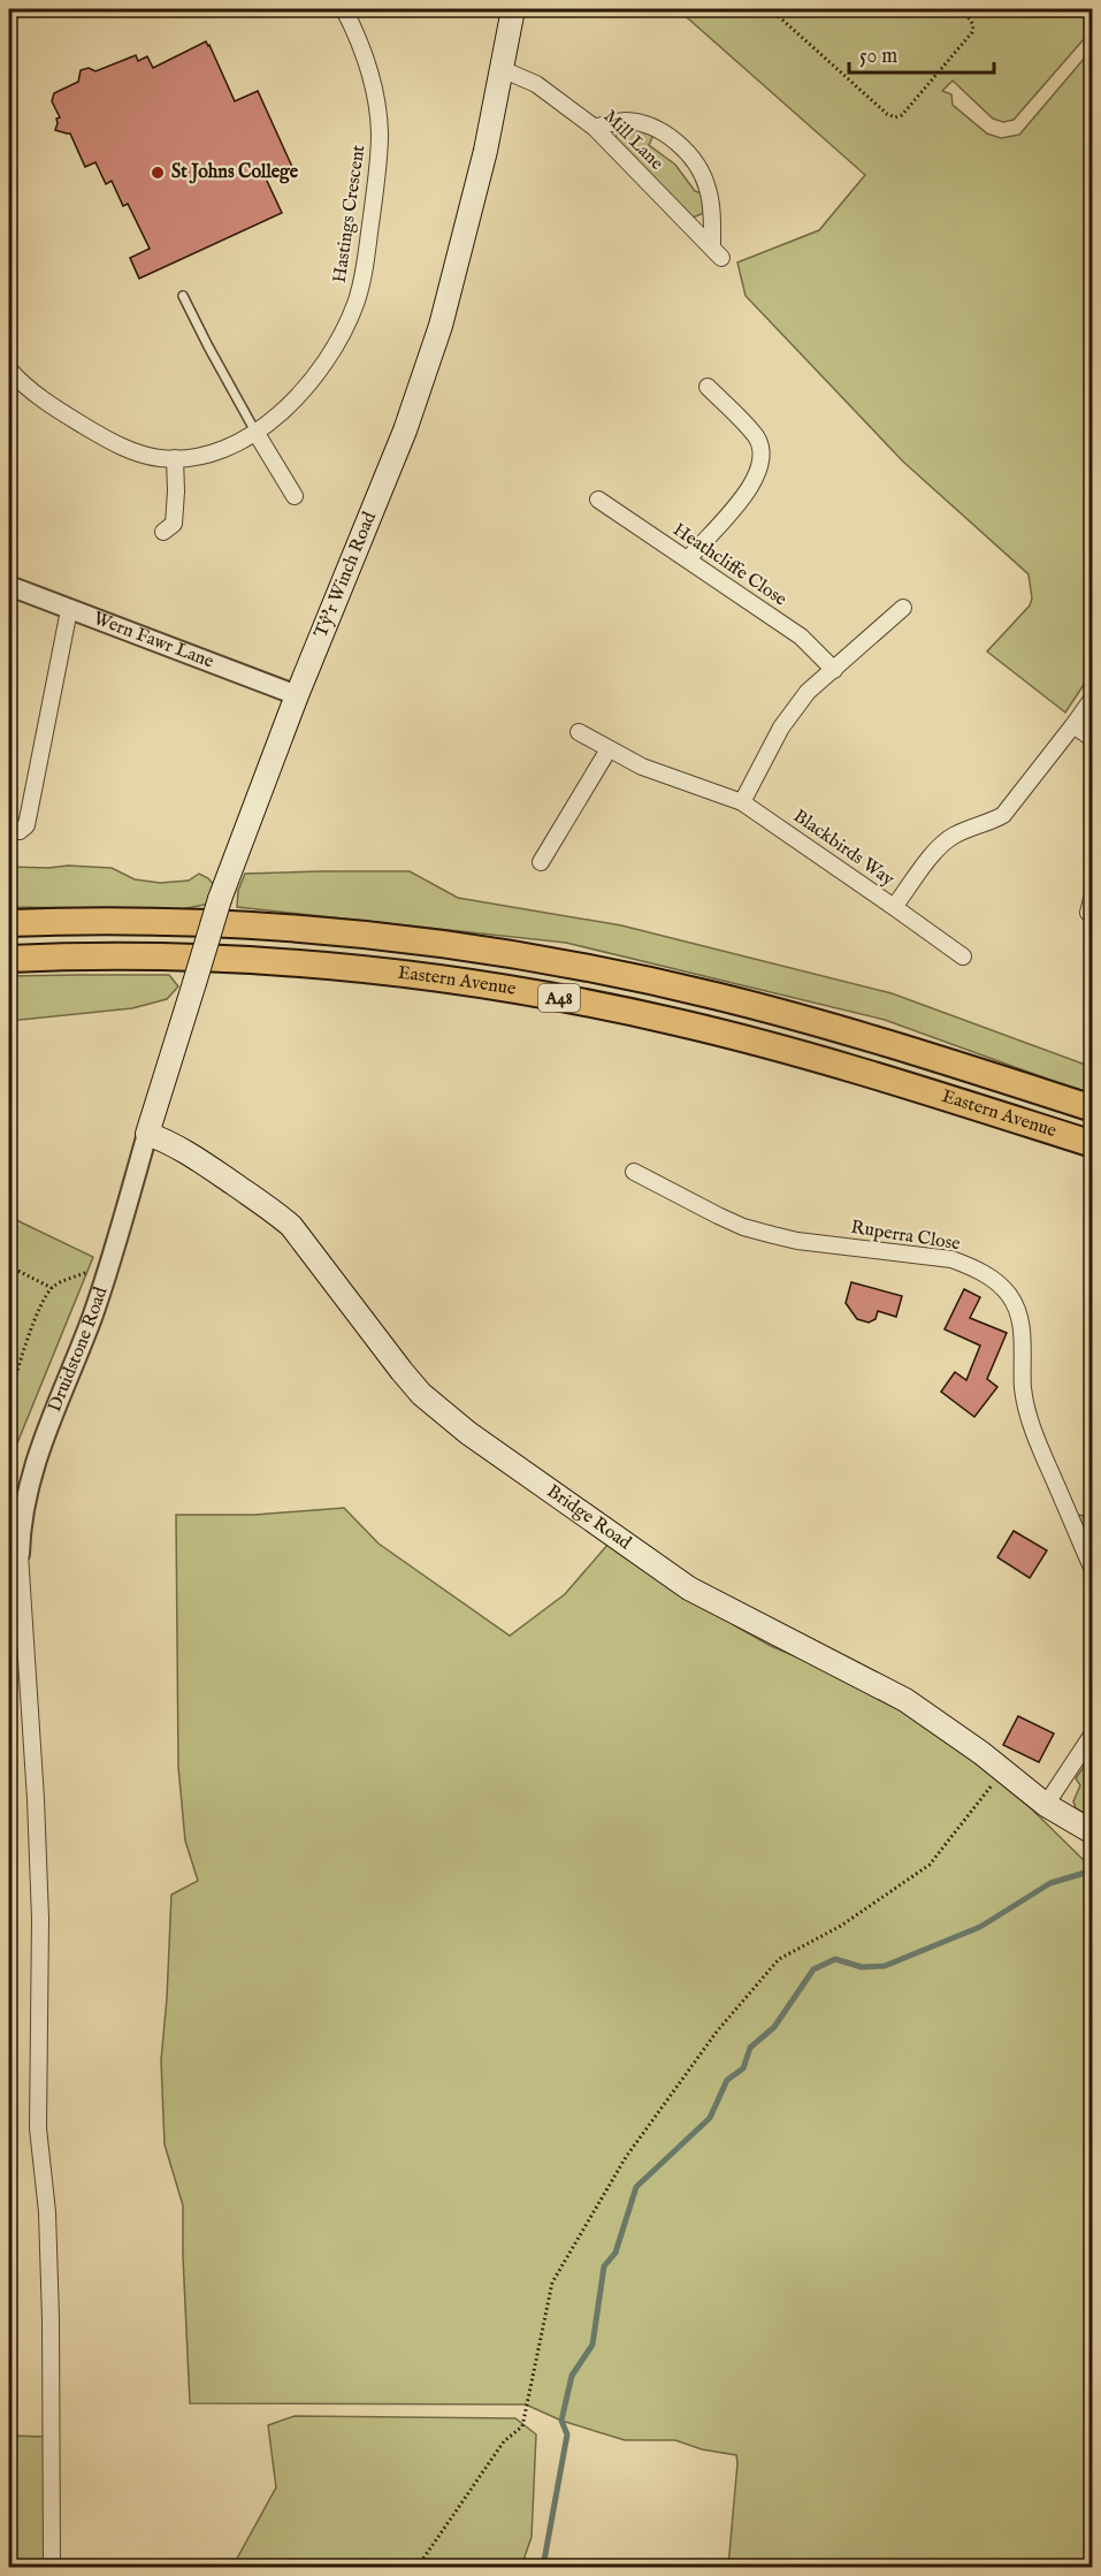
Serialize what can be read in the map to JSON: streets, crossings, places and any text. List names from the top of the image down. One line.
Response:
{"streets":{"highway":["Eastern Avenue","A48"],"main road":["Tŷ'r Winch Road","Bridge Road"],"street":["Mill Lane","Hastings Crescent","Heathcliffe Close","Wern Fawr Lane","Blackbirds Way","Ruperra Close","Druidstone Road"]},"crossings":[["Mill Lane","Tŷ'r Winch Road"],["Tŷ'r Winch Road","Wern Fawr Lane"],["Tŷ'r Winch Road","Druidstone Road"],["Tŷ'r Winch Road","Bridge Road"],["Druidstone Road","Bridge Road"]],"places":["St Johns College"],"scale_bar":"50 m"}
